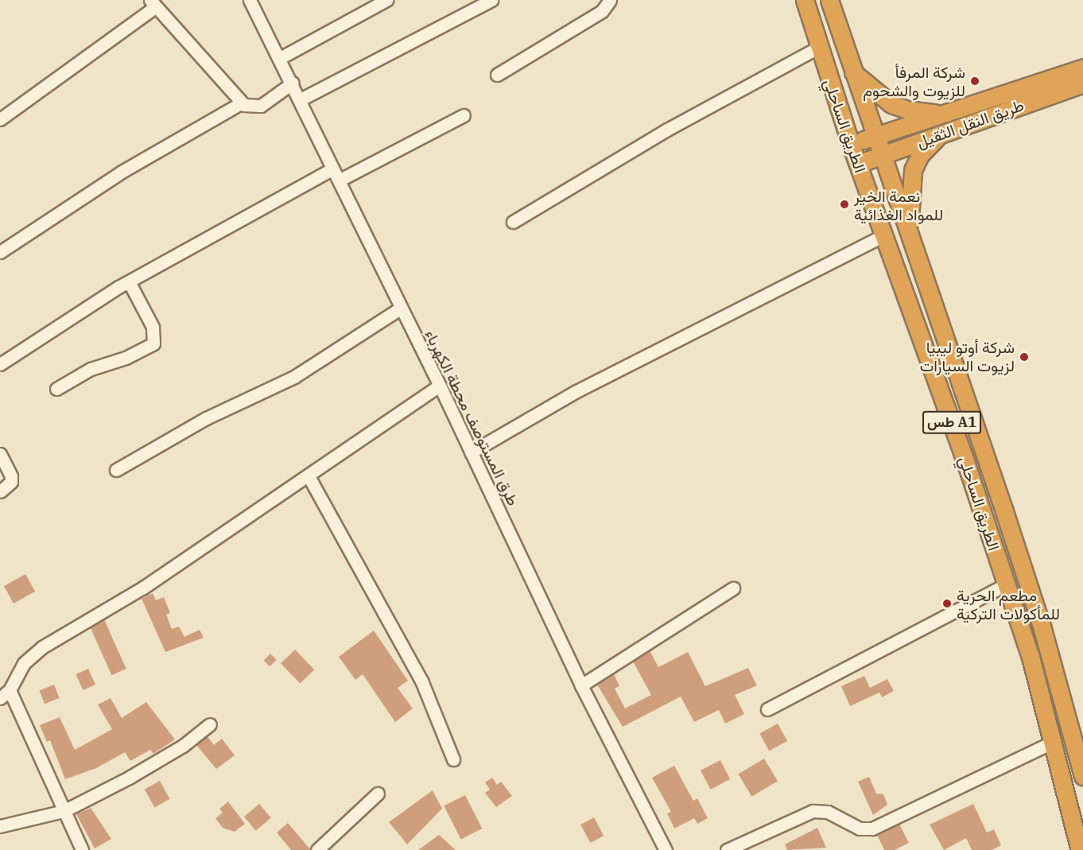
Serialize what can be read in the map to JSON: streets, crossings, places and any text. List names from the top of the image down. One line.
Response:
{"streets":{"highway":["طريق النقل الثقيل","الطريق الساحلي","طس A1"],"street":["طرق المستوصف محطة الكهرباء"]},"crossings":[["طريق النقل الثقيل","الطريق الساحلي"]],"places":["شركة المرفأ للزيوت والشحوم","نعمة الخير للمواد الغذائية","شركة أوتو ليبيا لزيوت السيارات","مطعم الحرية للمأكولات التركية"]}
